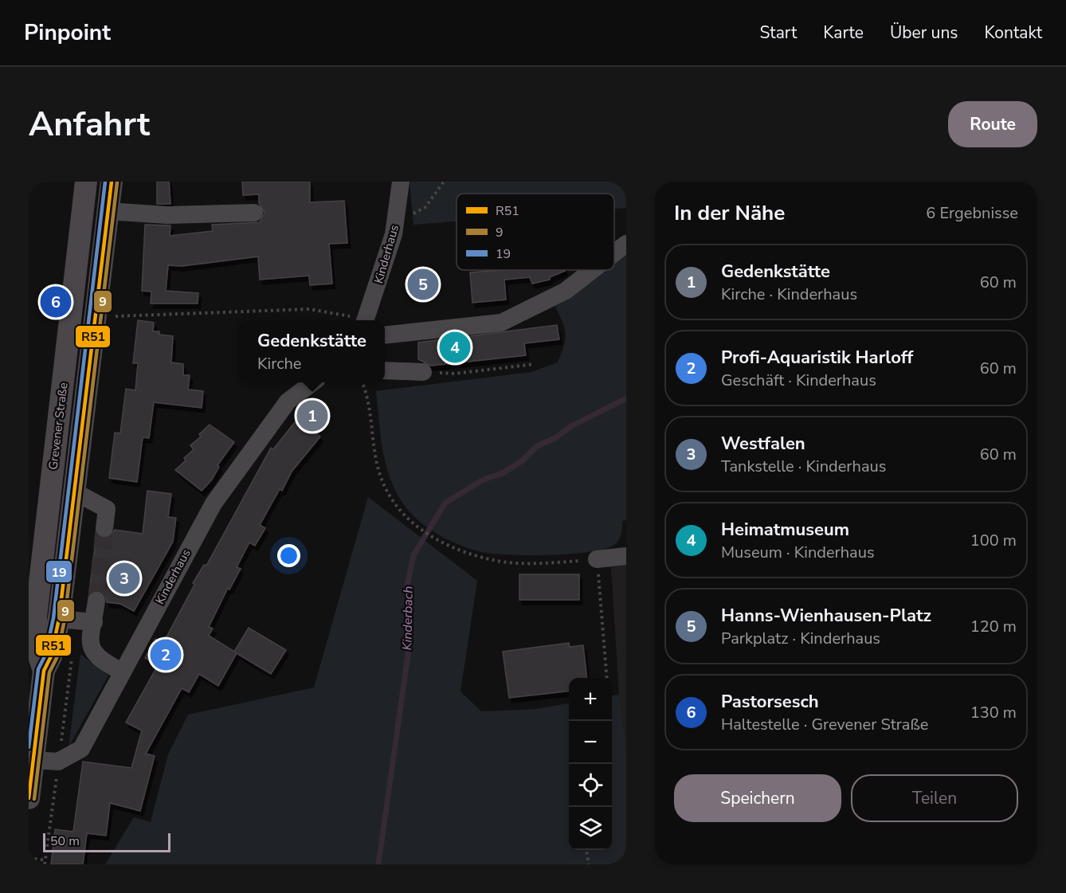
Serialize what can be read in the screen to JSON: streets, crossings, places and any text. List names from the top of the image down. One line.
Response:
{"streets":{"main road":["Grevener Straße"],"street":["Kinderhaus"]},"water":["Kinderbach"],"lines":["transit line R51","transit line 19","transit line 9"],"legend":["R51","9","19"],"scale_bar":"50 m","page":{"header":"Pinpoint","nav":["Start","Karte","Über uns","Kontakt"],"buttons":["Route",["Speichern","Teilen"]],"title":"Anfahrt","heading":["In der Nähe","6 Ergebnisse"],"list":[{"mark":"1","name":"Gedenkstätte","note":"Kirche · Kinderhaus","value":"60 m"},{"mark":"2","name":"Profi-Aquaristik Harloff","note":"Geschäft · Kinderhaus","value":"60 m"},{"mark":"3","name":"Westfalen","note":"Tankstelle · Kinderhaus","value":"60 m"},{"mark":"4","name":"Heimatmuseum","note":"Museum · Kinderhaus","value":"100 m"},{"mark":"5","name":"Hanns-Wienhausen-Platz","note":"Parkplatz · Kinderhaus","value":"120 m"},{"mark":"6","name":"Pastorsesch","note":"Haltestelle · Grevener Straße","value":"130 m"}],"pins":["5","6","4","1","3","2"],"popup":["Gedenkstätte","Kirche"],"map_buttons":["+","−"],"scale":"50 m"}}
